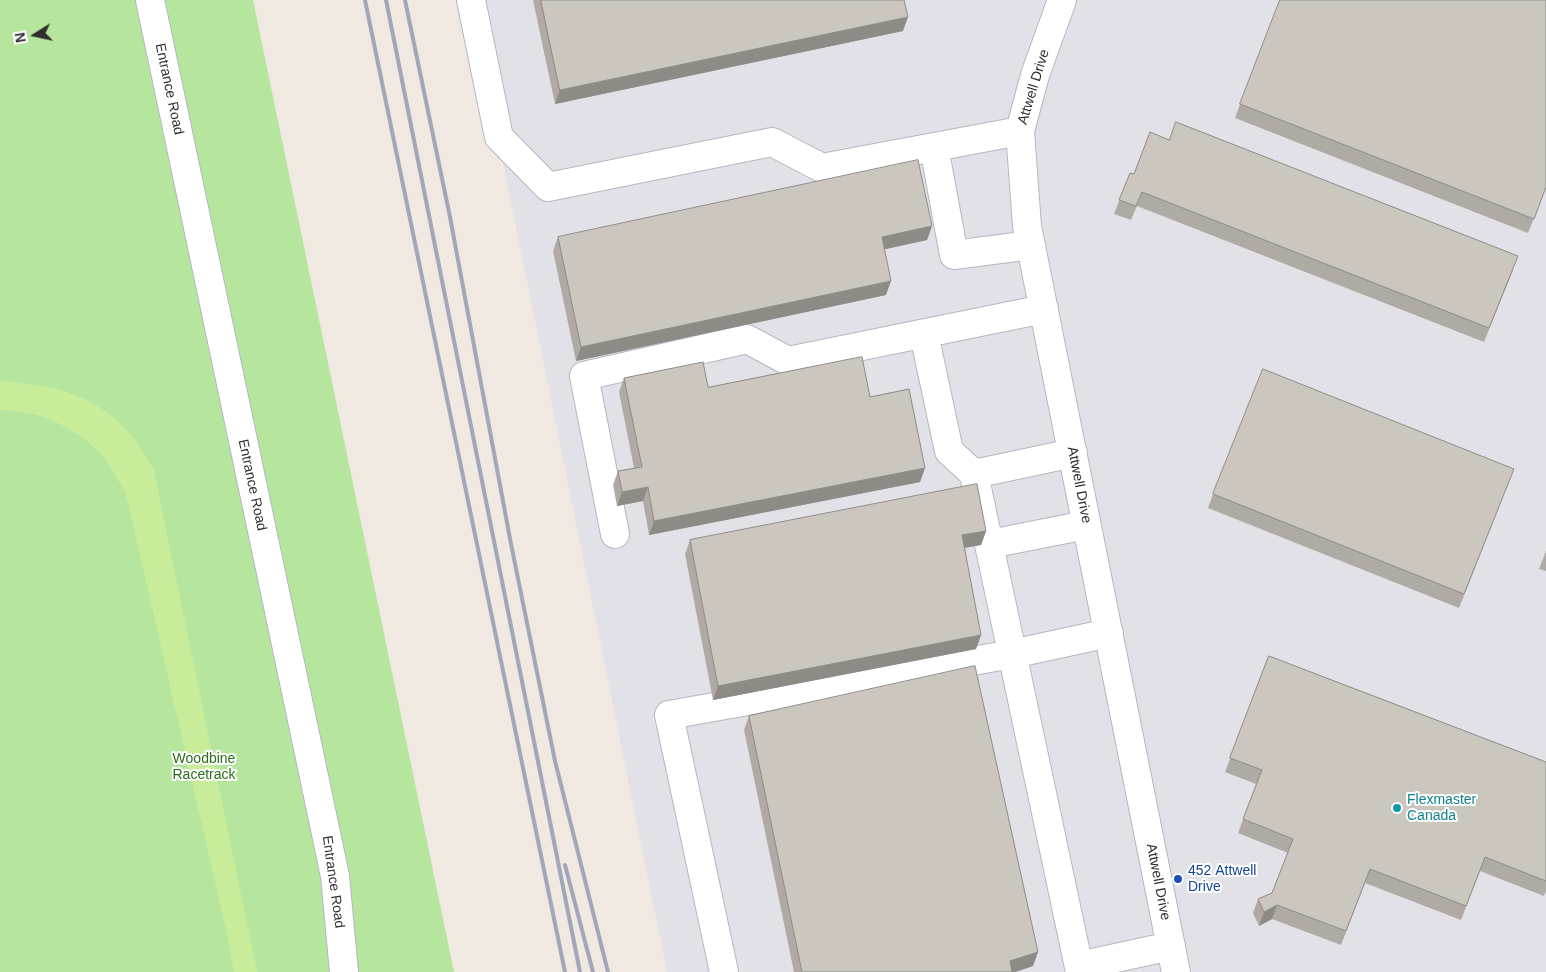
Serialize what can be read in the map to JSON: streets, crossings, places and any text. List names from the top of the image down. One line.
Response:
{"streets":{"street":["Attwell Drive","Entrance Road"]},"parks":["Woodbine Racetrack"],"places":["Flexmaster Canada","452 Attwell Drive"],"north":"left"}
